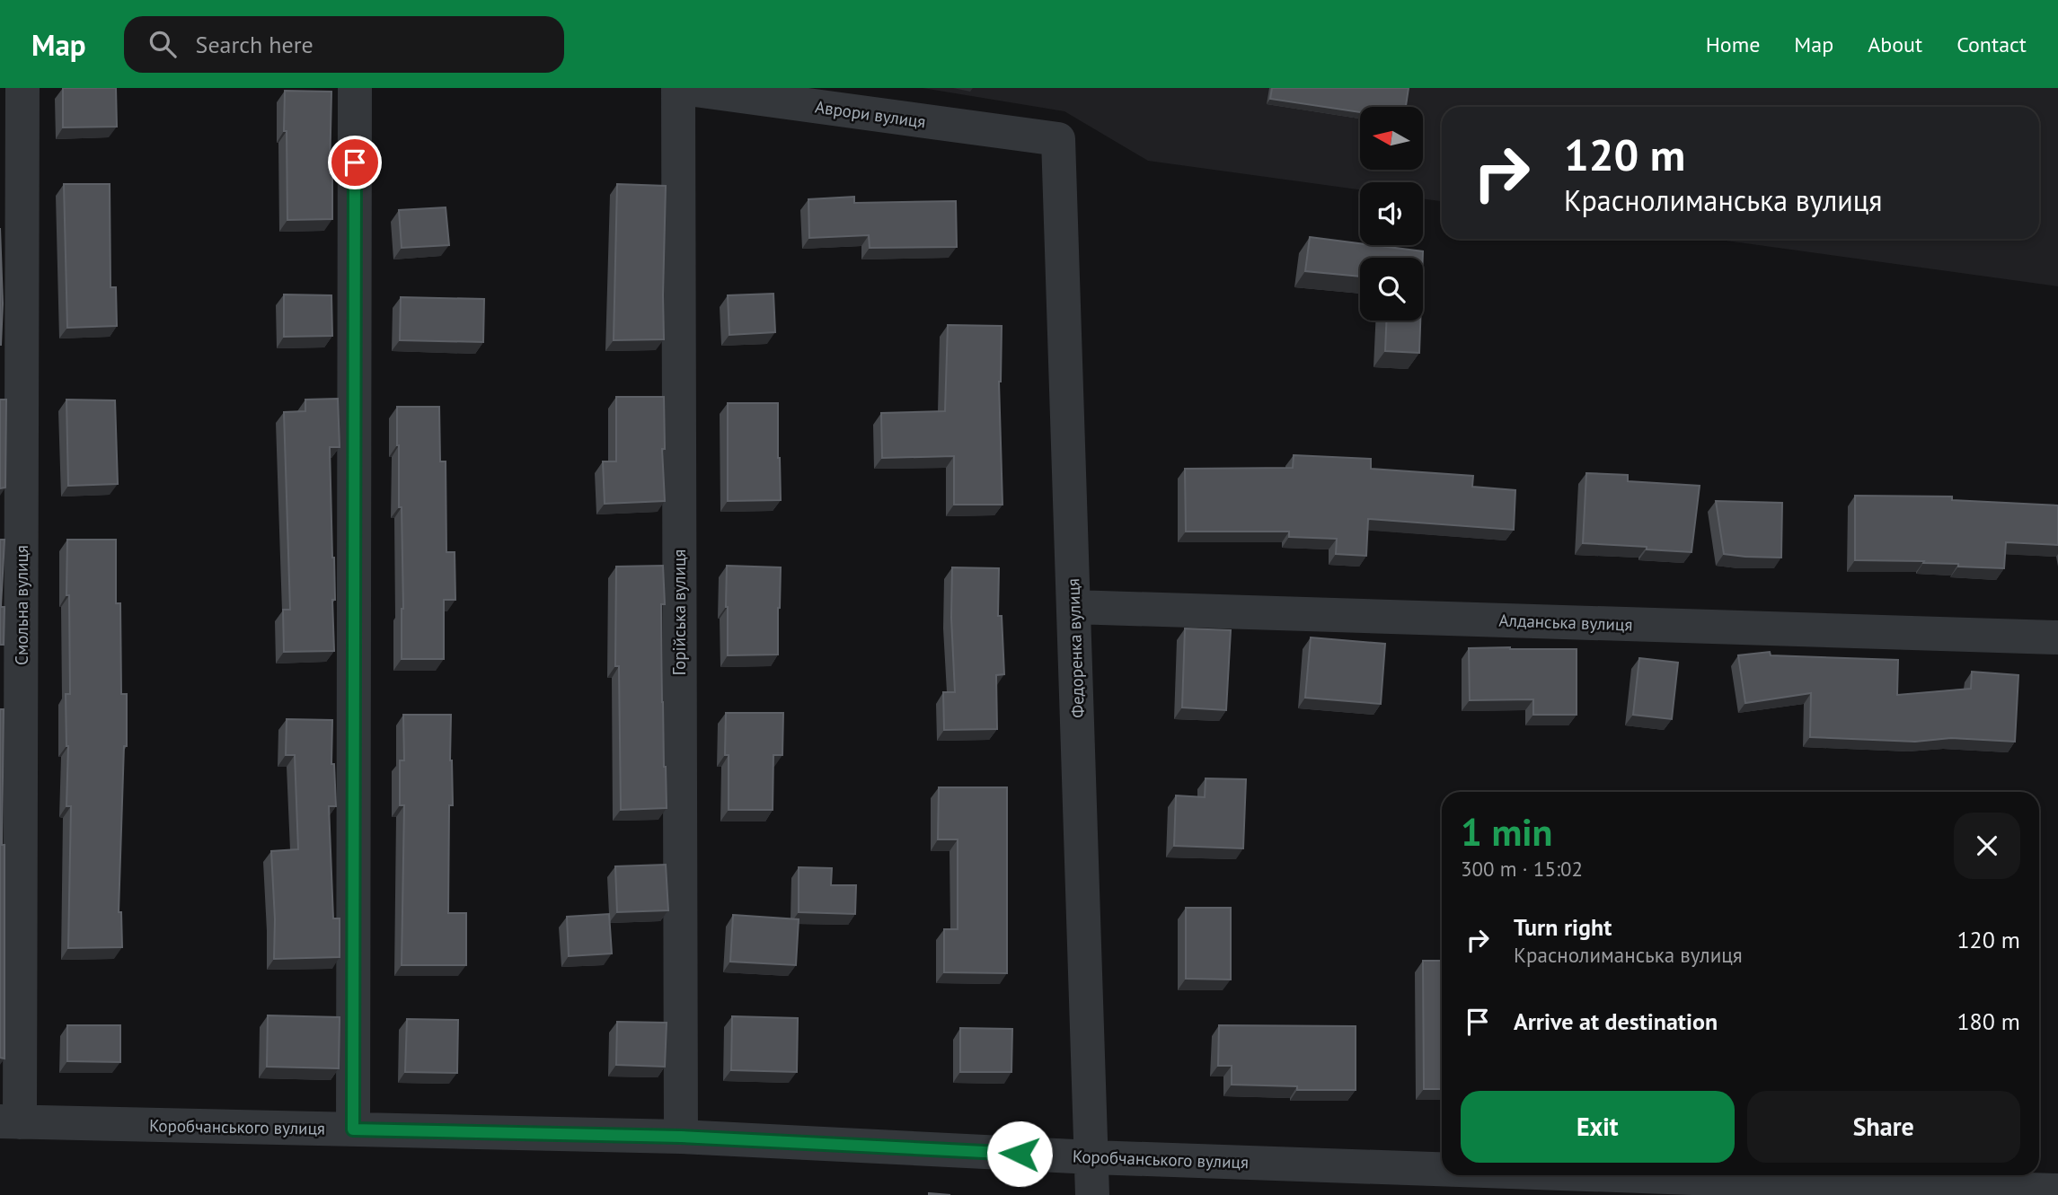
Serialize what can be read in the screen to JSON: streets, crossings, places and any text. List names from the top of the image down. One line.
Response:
{"streets":{"street":["Аврори вулиця","Смольна вулиця","Горійська вулиця","Алданська вулиця","Федоренка вулиця","Коробчанського вулиця"]},"crossings":[["Аврори вулиця","Горійська вулиця"],["Аврори вулиця","Федоренка вулиця"],["Смольна вулиця","Коробчанського вулиця"],["Горійська вулиця","Коробчанського вулиця"],["Алданська вулиця","Федоренка вулиця"],["Федоренка вулиця","Коробчанського вулиця"]],"north":"left","page":{"header":"Map","search":"Search here","nav":["Home","Map","About","Contact"],"turn":["120 m","Краснолиманська вулиця"],"heading":["1 min","300 m · 15:02"],"list":[{"name":"Turn right","note":"Краснолиманська вулиця","value":"120 m"},{"name":"Arrive at destination","value":"180 m"}],"buttons":["Exit","Share"]}}
